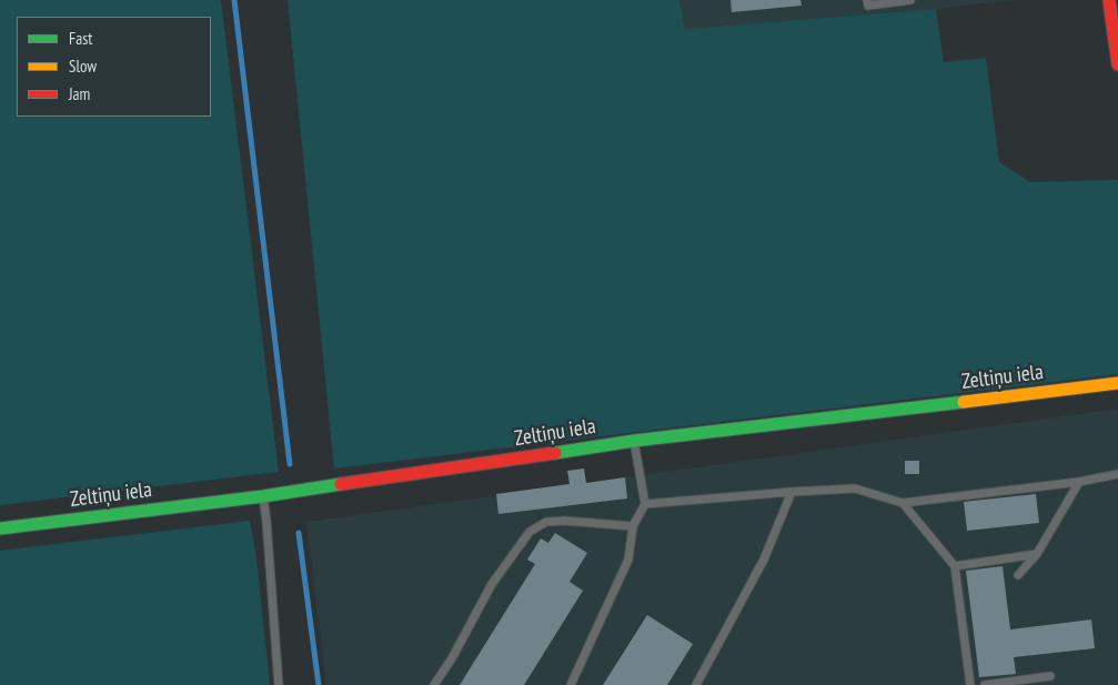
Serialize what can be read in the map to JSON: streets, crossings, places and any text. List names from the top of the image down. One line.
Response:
{"streets":{"street":["Zeltiņu iela"]},"legend":["Fast","Slow","Jam"]}
